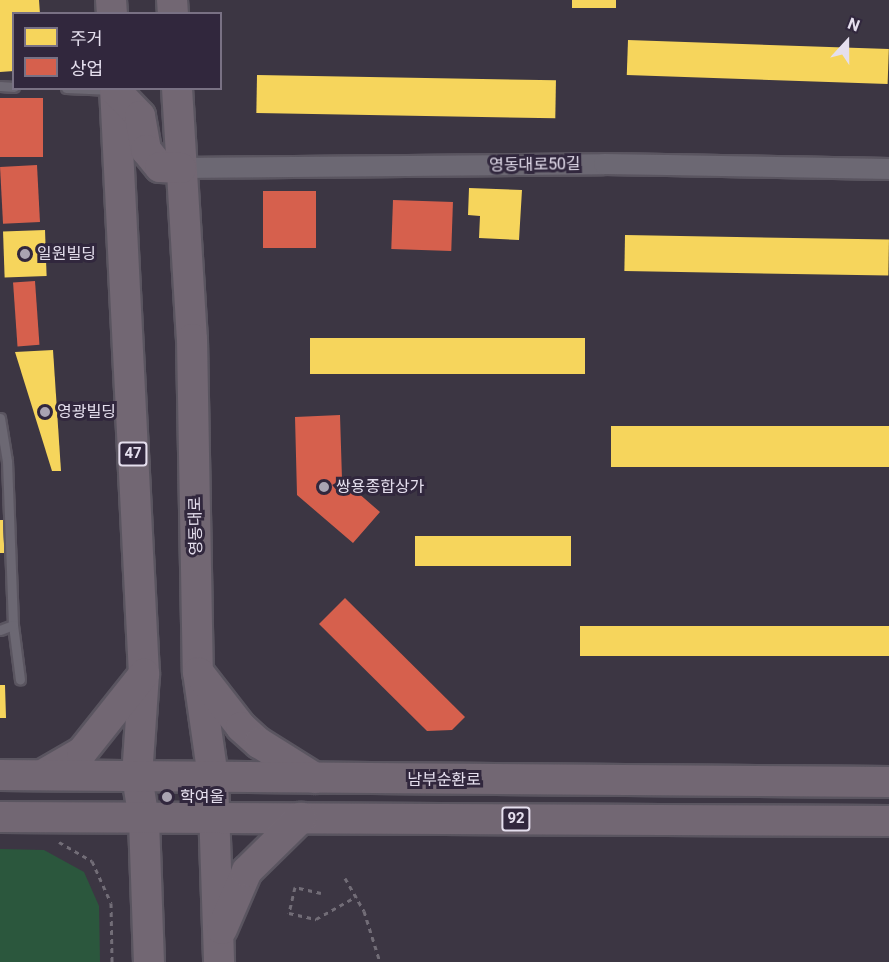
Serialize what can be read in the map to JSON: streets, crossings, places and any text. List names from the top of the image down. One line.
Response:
{"streets":{"main road":["47","영동대로","남부순환로","92"],"street":["영동대로50길"]},"crossings":[["영동대로50길","영동대로"],["47","남부순환로"],["47","92"],["영동대로","남부순환로"],["영동대로","92"]],"places":["일원빌딩","영광빌딩","쌍용종합상가","학여울"],"legend":["주거","상업"],"north":"top"}
